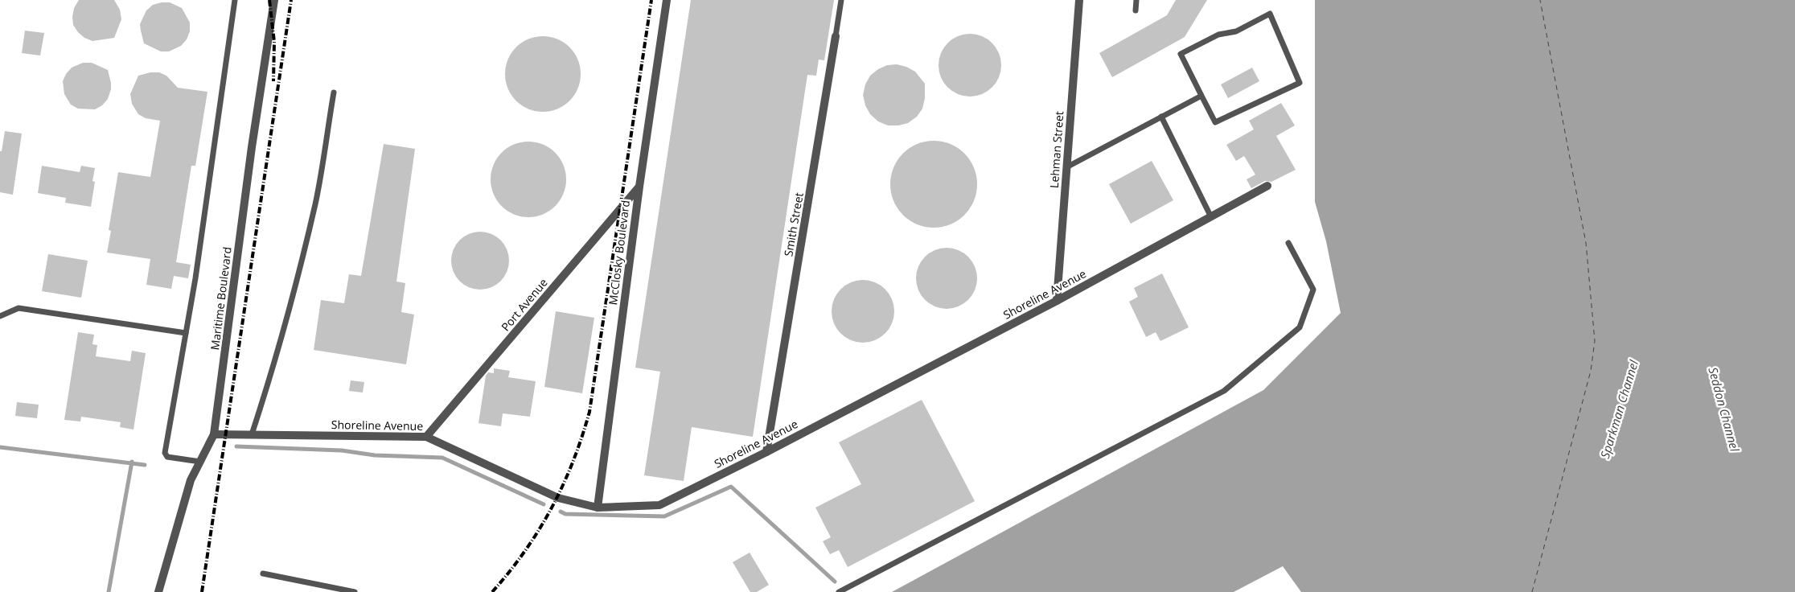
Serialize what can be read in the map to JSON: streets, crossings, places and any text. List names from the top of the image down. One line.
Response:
{"streets":{"street":["Lehman Street","Smith Street","McClosky Boulevard","Shoreline Avenue","Maritime Boulevard","Port Avenue"]},"crossings":[["Lehman Street","Shoreline Avenue"],["Smith Street","Shoreline Avenue"],["McClosky Boulevard","Shoreline Avenue"],["McClosky Boulevard","Port Avenue"],["Shoreline Avenue","Maritime Boulevard"],["Shoreline Avenue","Port Avenue"]],"water":["Sparkman Channel","Seddon Channel"]}
